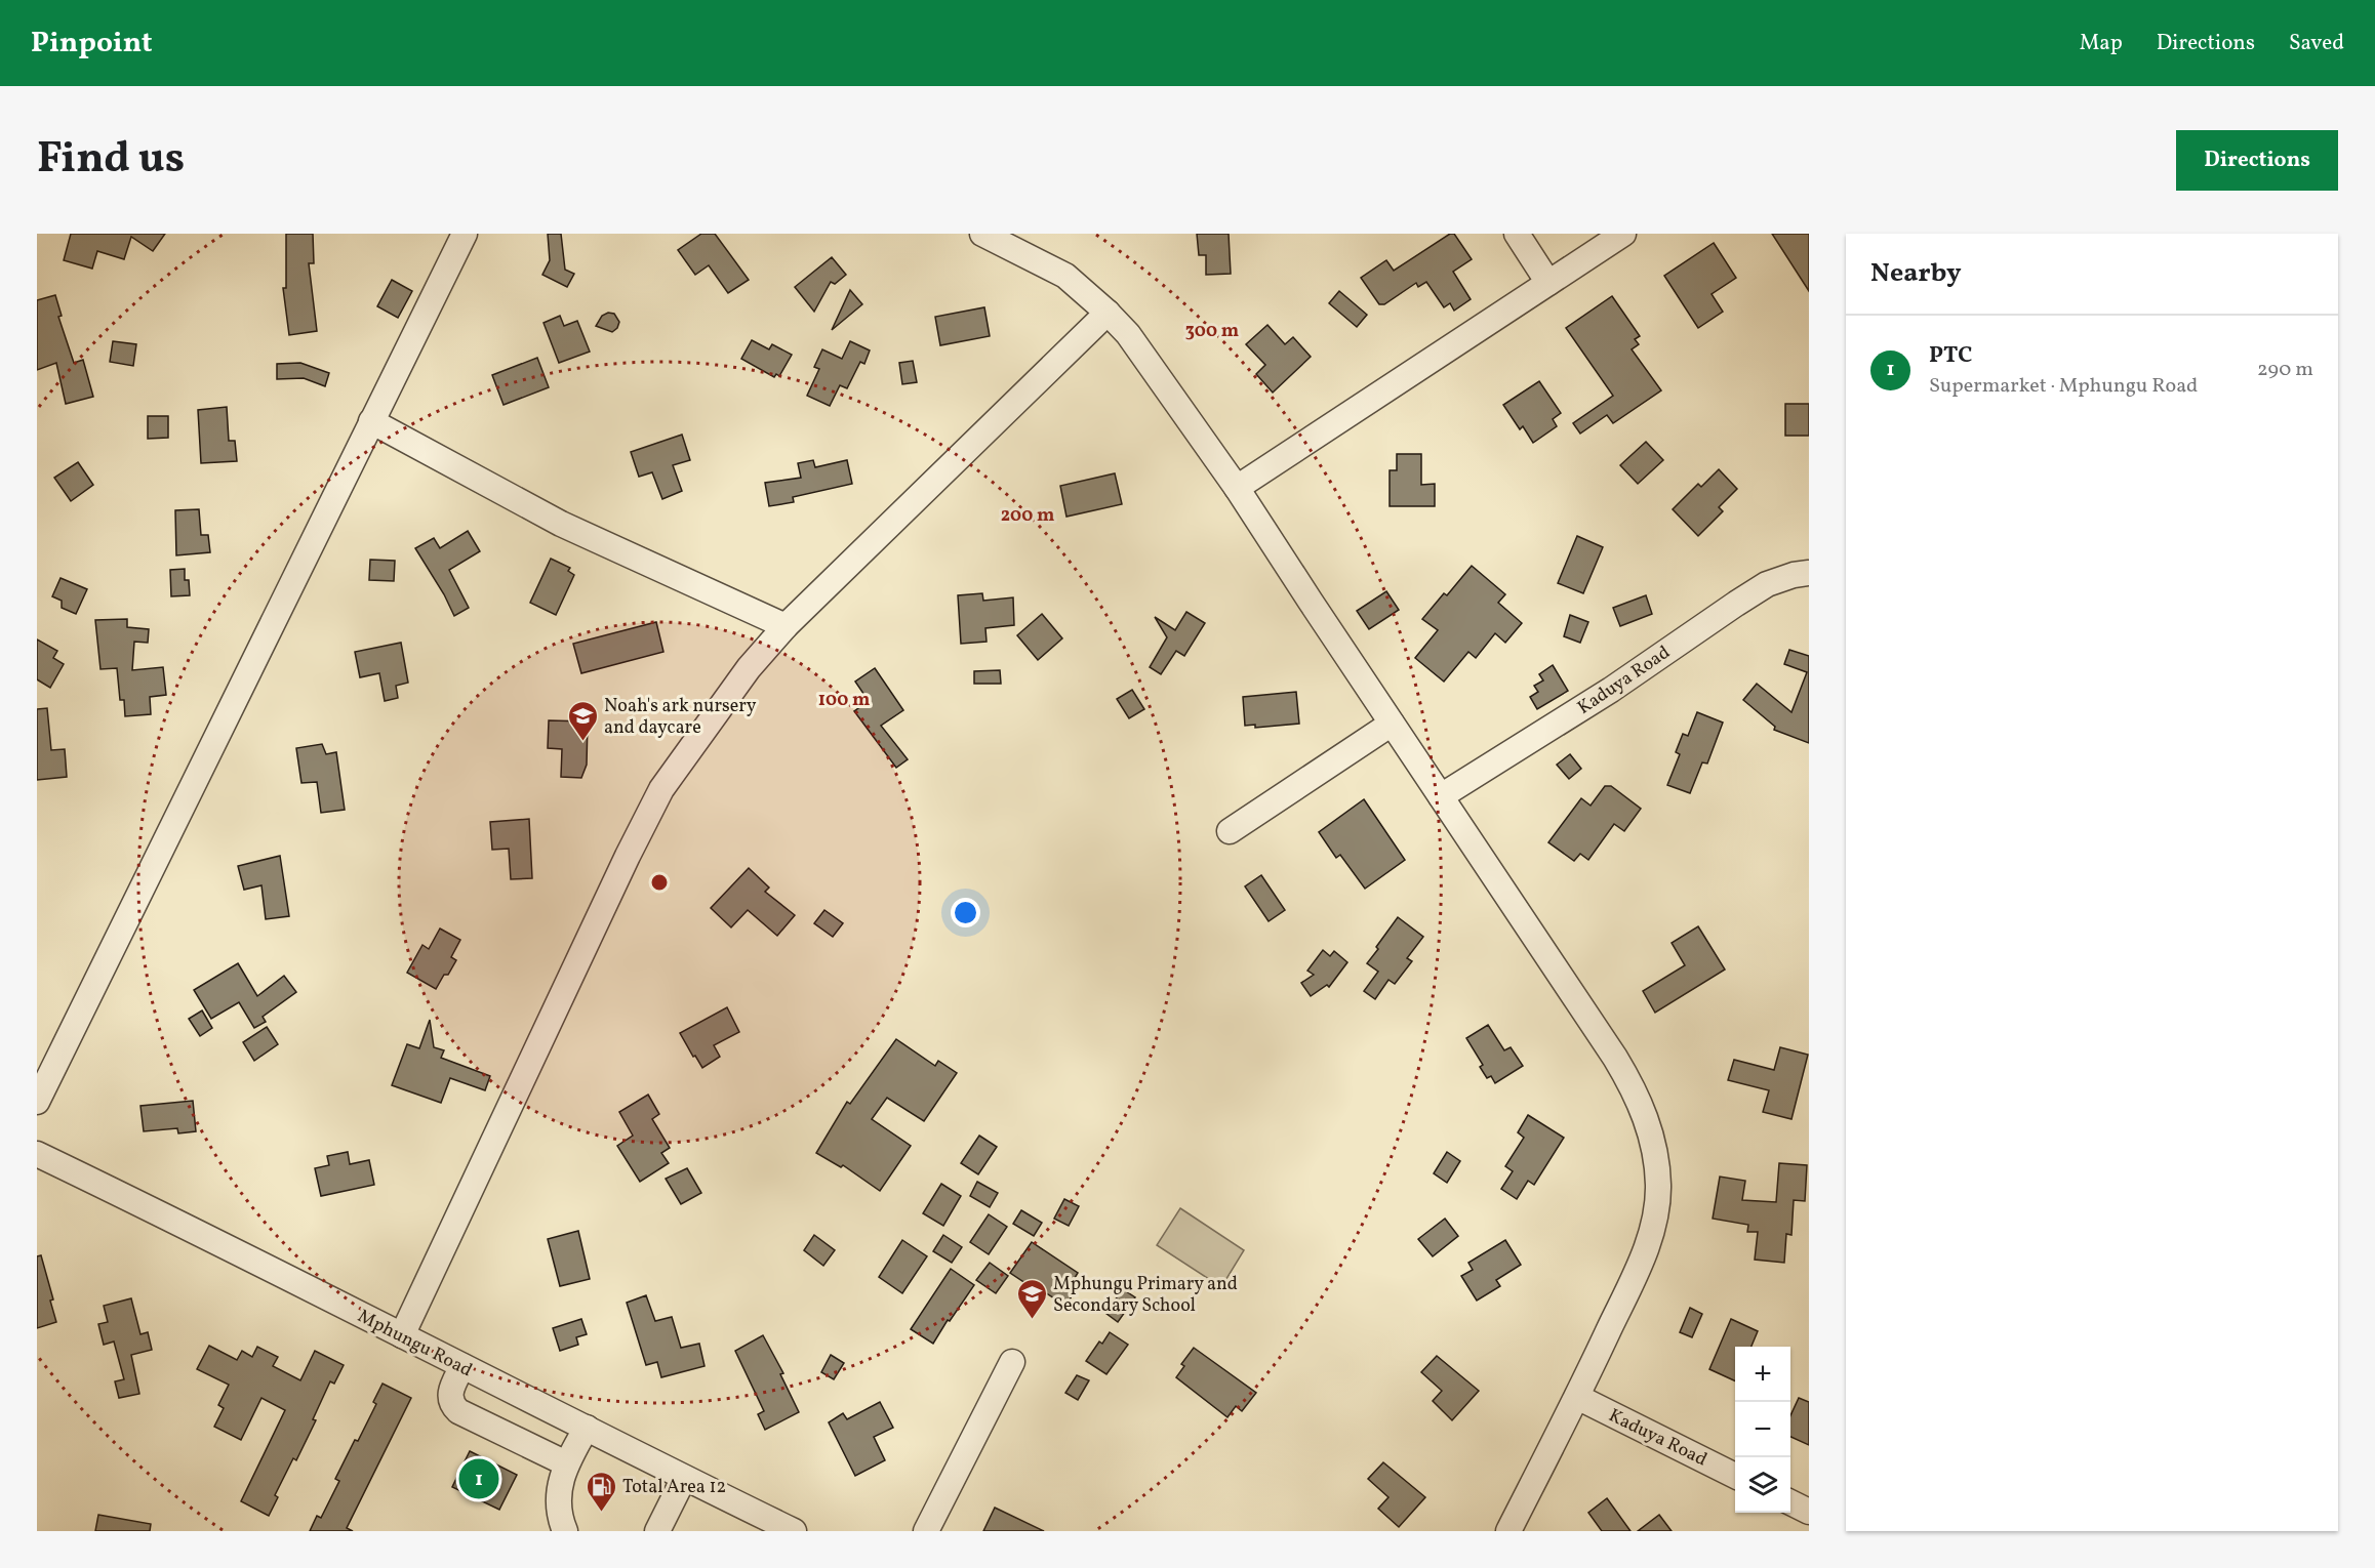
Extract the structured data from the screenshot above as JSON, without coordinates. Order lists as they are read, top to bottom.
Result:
{
  "streets": {
    "street": ["Kaduya Road", "Mphungu Road"]
  },
  "places": {
    "school or university": ["Noah's ark nursery and daycare", "Mphungu Primary and Secondary School"],
    "fuel station": ["Total Area 12"]
  },
  "page": {
    "header": "Pinpoint",
    "nav": ["Map", "Directions", "Saved"],
    "title": "Find us",
    "buttons": "Directions",
    "heading": "Nearby",
    "list": [
      {
        "mark": "1",
        "name": "PTC",
        "note": "Supermarket · Mphungu Road",
        "value": "290 m"
      }
    ],
    "map_buttons": ["+", "−"],
    "pins": "1"
  },
  "rings": ["300 m", "200 m", "100 m"]
}
